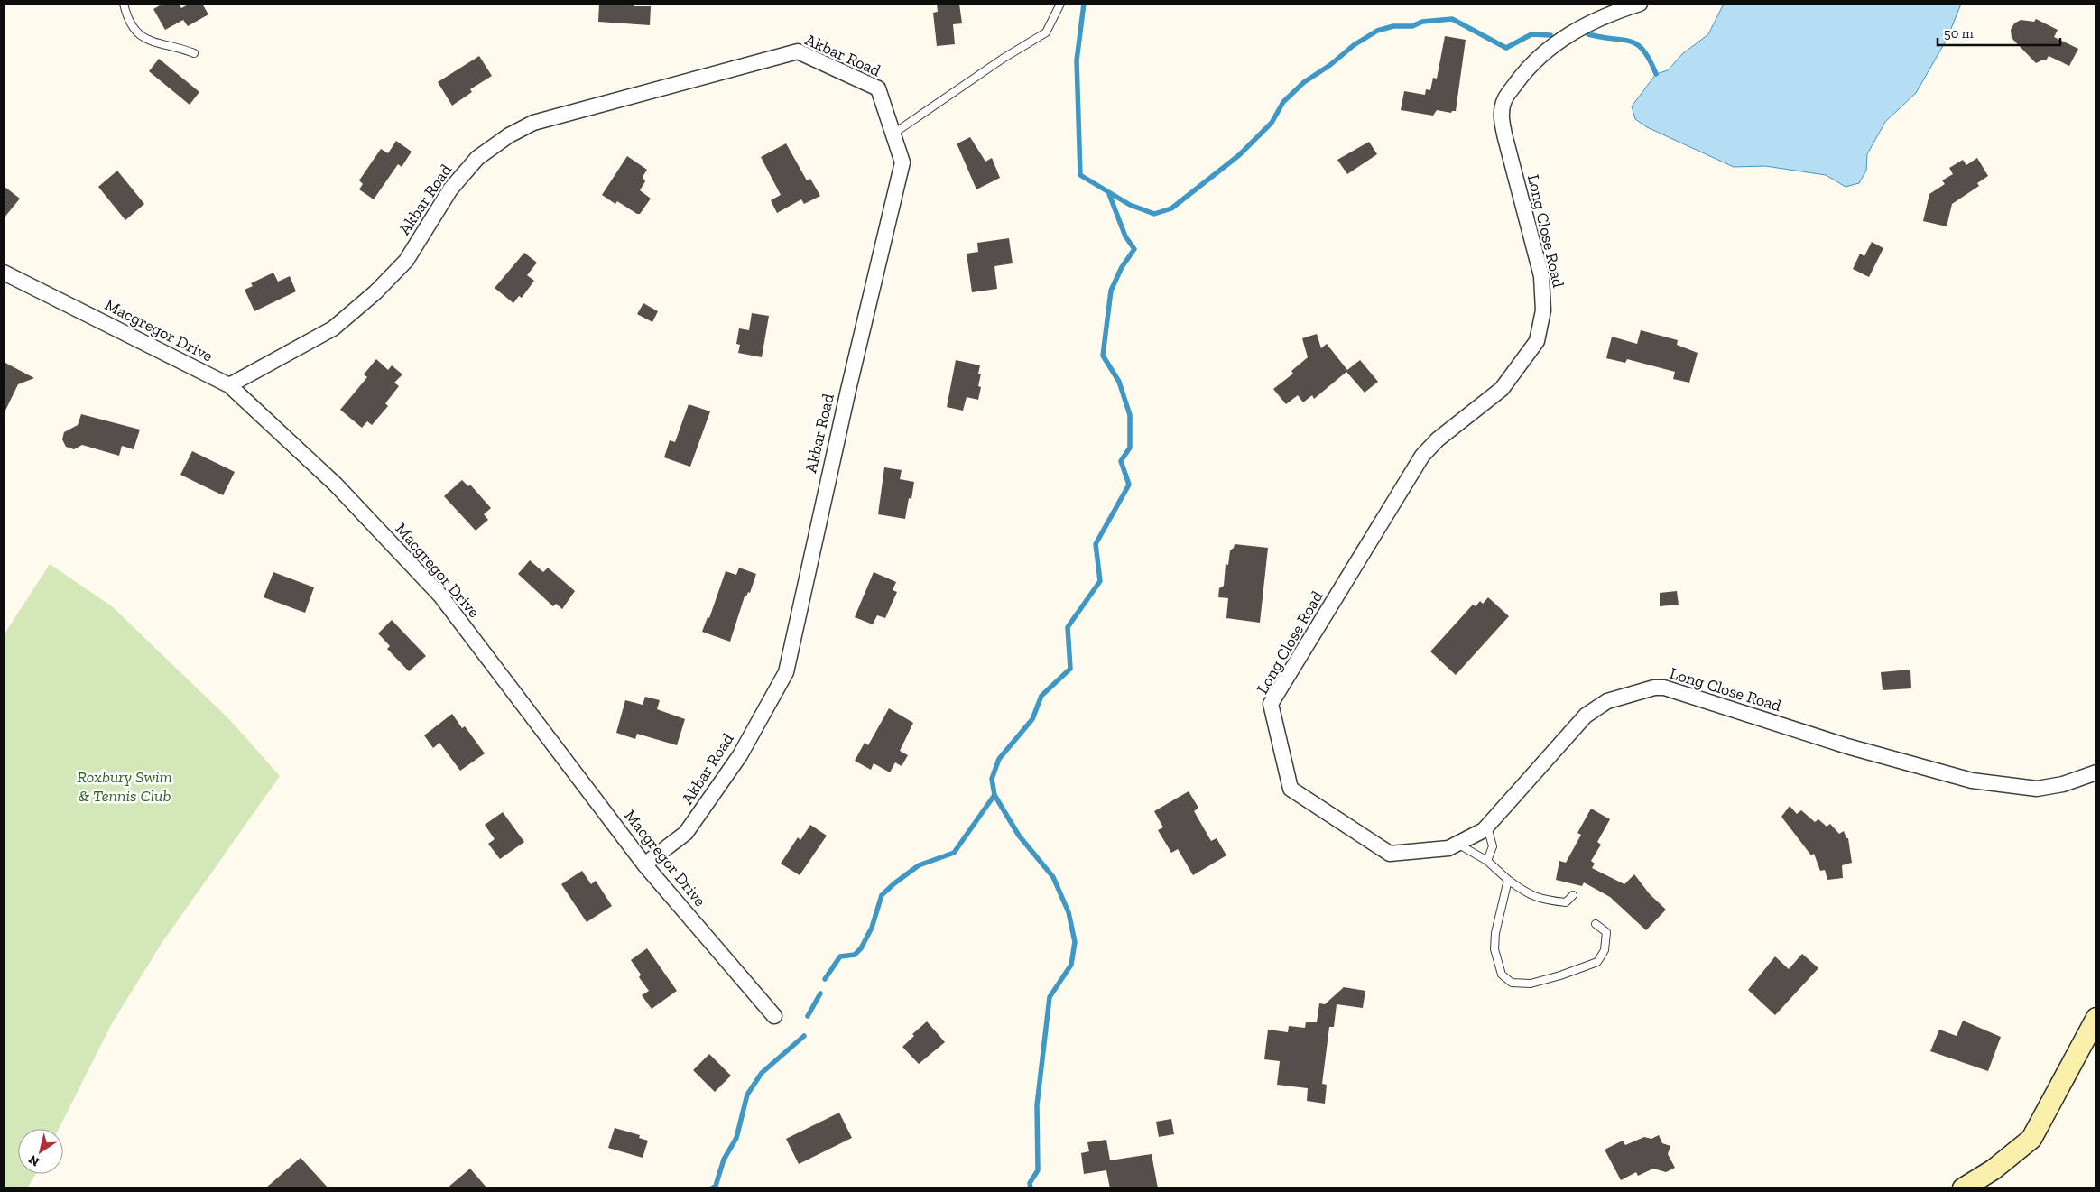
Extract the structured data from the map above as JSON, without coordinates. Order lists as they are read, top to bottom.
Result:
{
  "streets": {
    "street": ["Akbar Road", "Long Close Road", "Macgregor Drive"]
  },
  "crossings": [
    ["Akbar Road", "Macgregor Drive"]
  ],
  "parks": ["Roxbury Swim & Tennis Club"],
  "scale_bar": "50 m",
  "north": "bottom left"
}
